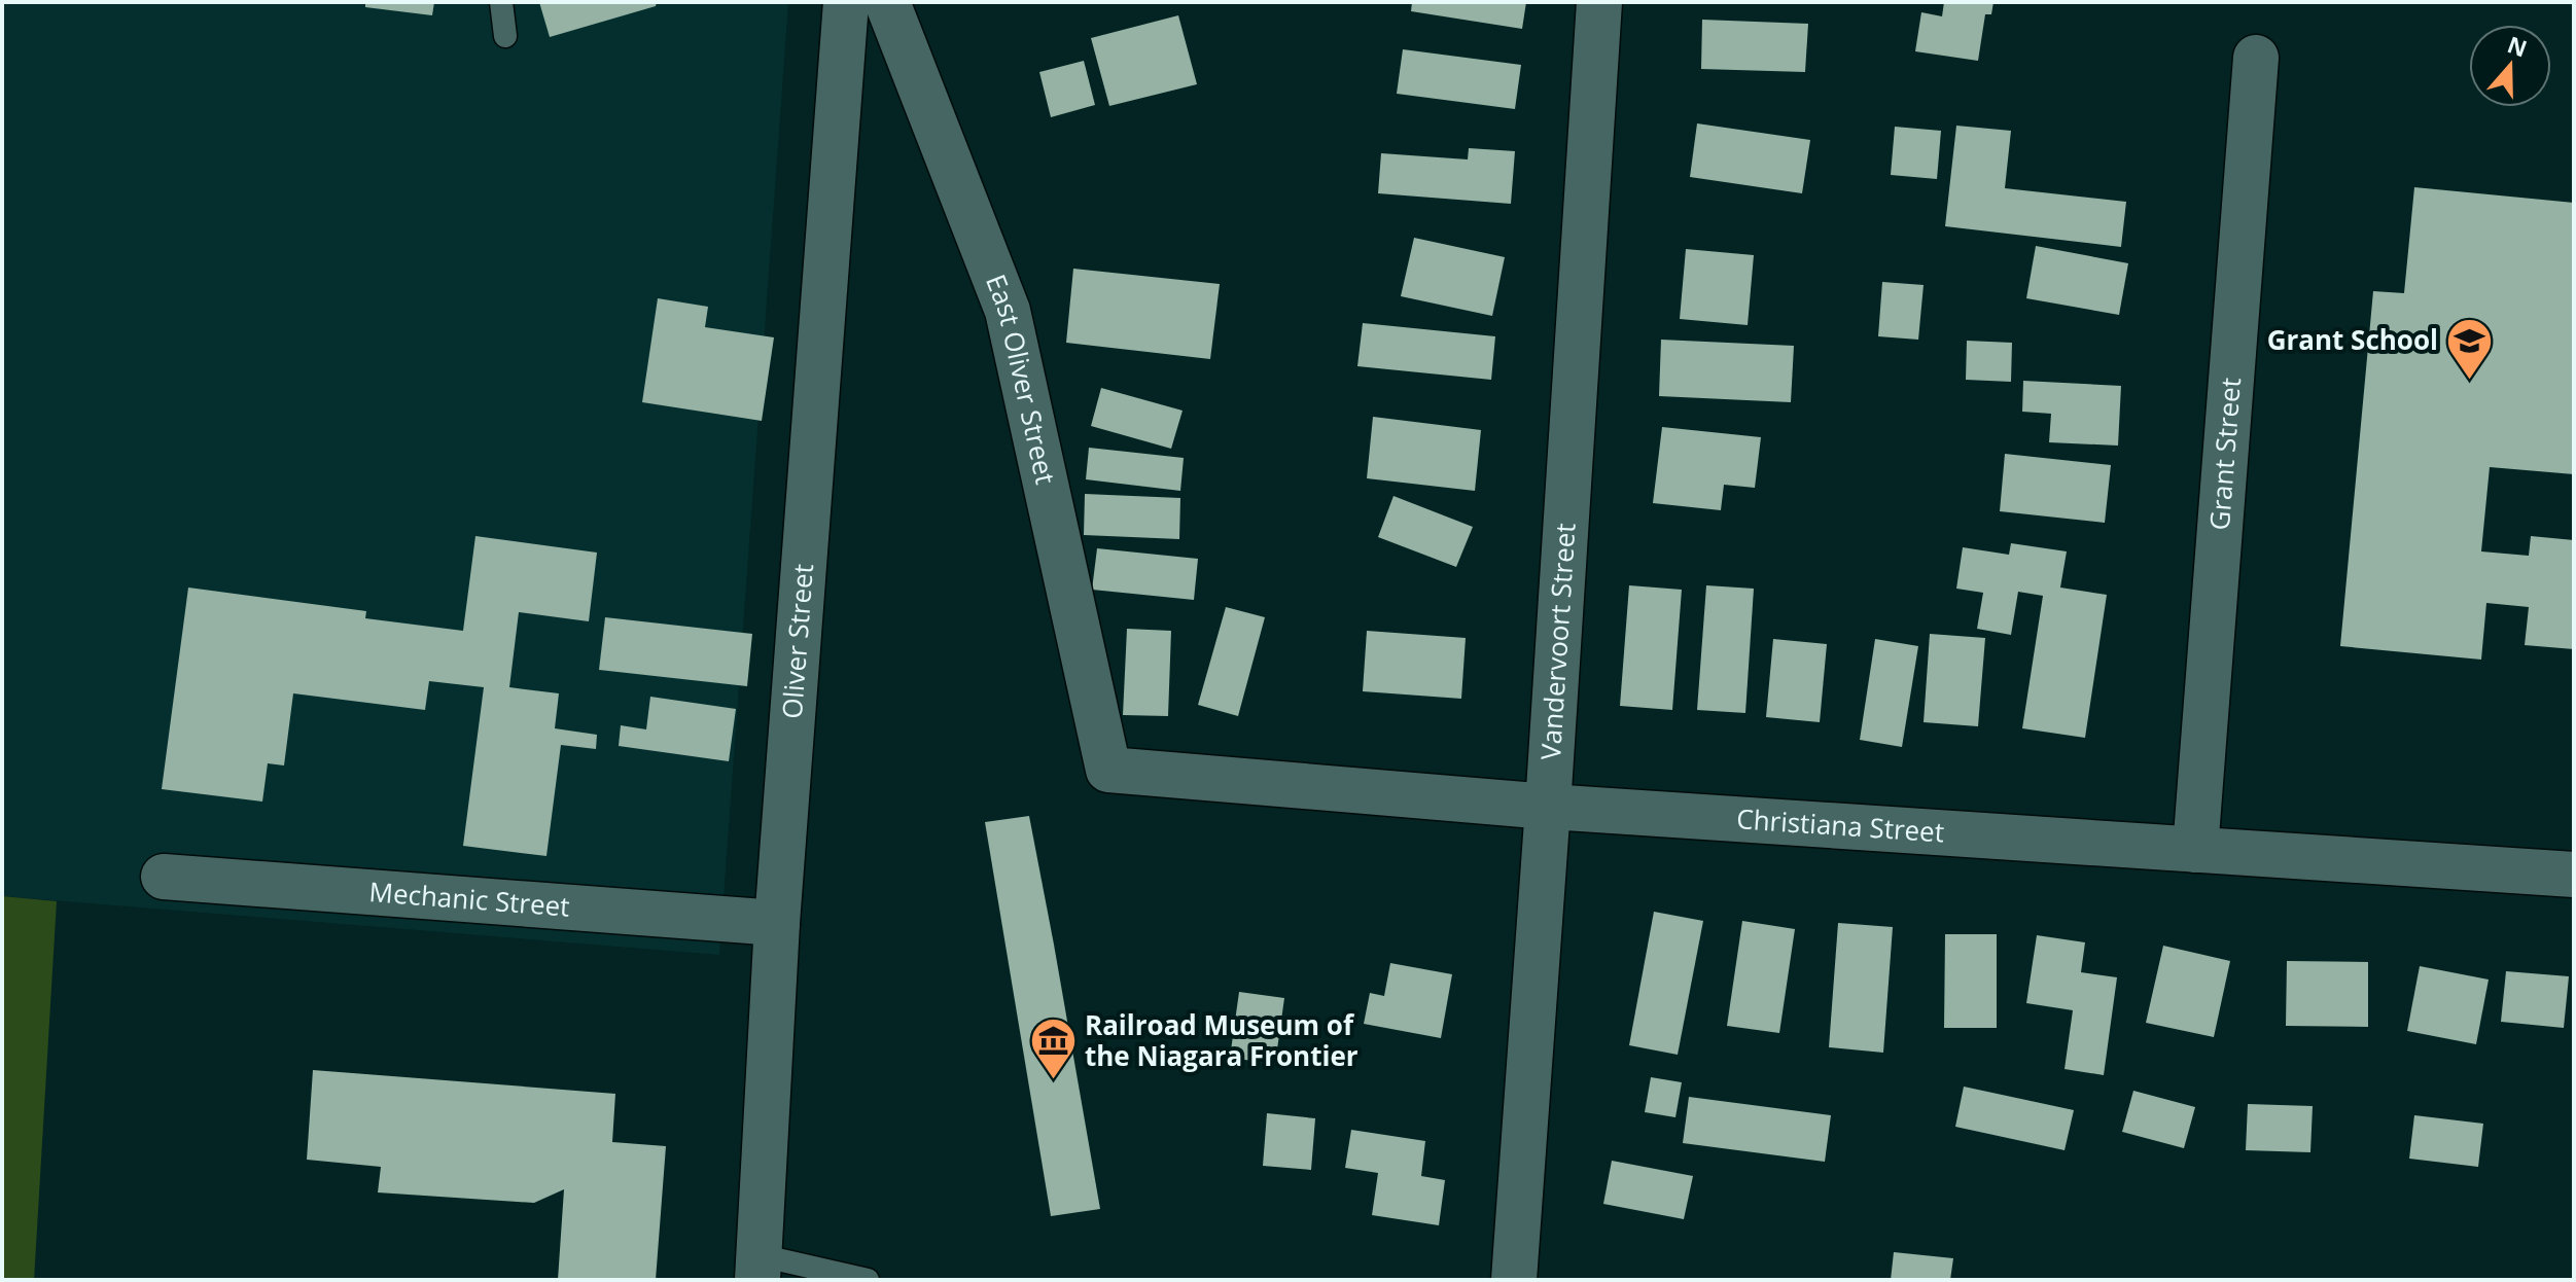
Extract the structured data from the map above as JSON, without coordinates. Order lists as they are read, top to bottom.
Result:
{
  "streets": {
    "street": [
      "East Oliver Street",
      "Grant Street",
      "Oliver Street",
      "Vandervoort Street",
      "Christiana Street",
      "Mechanic Street"
    ]
  },
  "crossings": [
    ["East Oliver Street", "Christiana Street"],
    ["Grant Street", "Christiana Street"],
    ["Oliver Street", "Mechanic Street"],
    ["Vandervoort Street", "Christiana Street"]
  ],
  "places": {
    "school or university": ["Grant School"],
    "museum": ["Railroad Museum of the Niagara Frontier"]
  },
  "north": "top"
}
